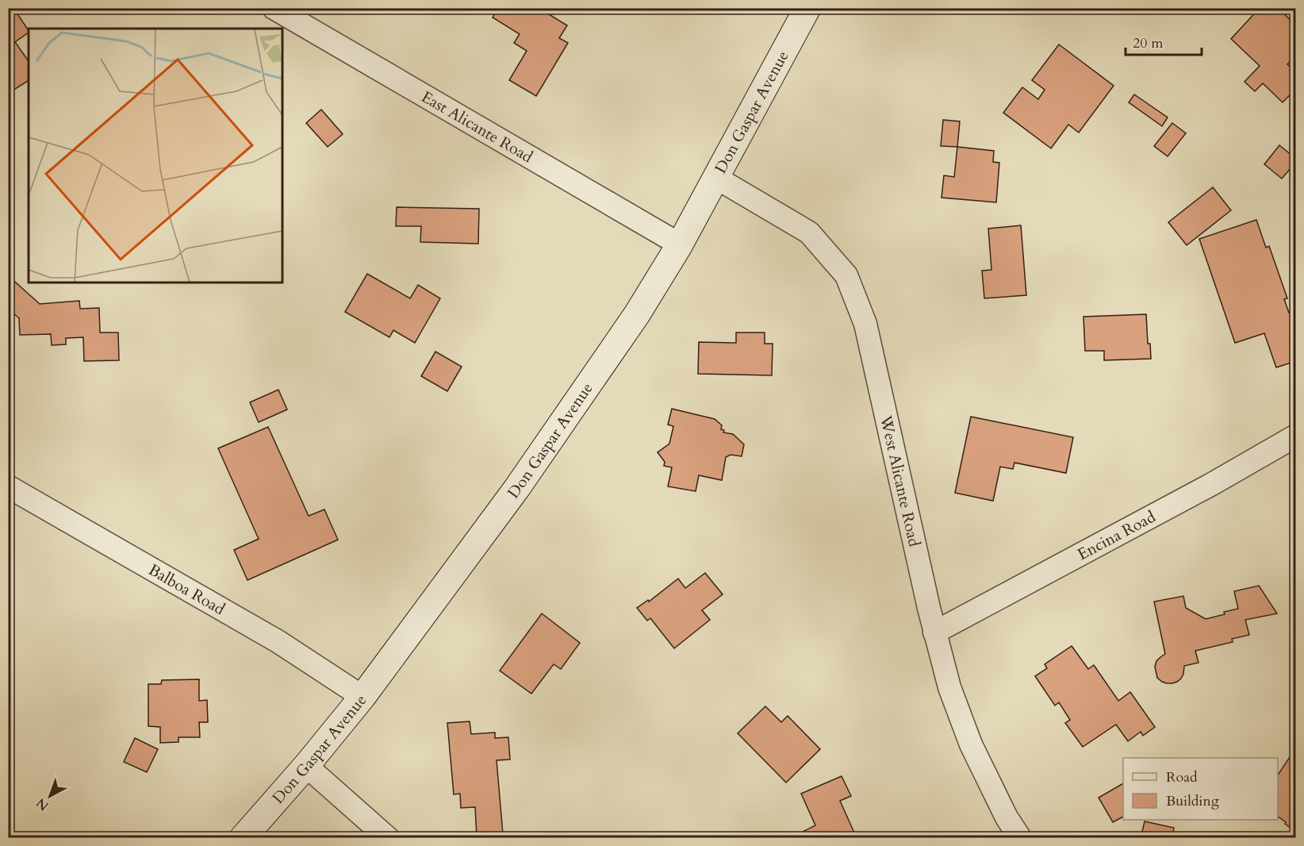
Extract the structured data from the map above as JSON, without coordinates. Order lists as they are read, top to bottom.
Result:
{
  "streets": {
    "street": [
      "Don Gaspar Avenue",
      "East Alicante Road",
      "West Alicante Road",
      "Encina Road",
      "Balboa Road"
    ]
  },
  "crossings": [
    ["Don Gaspar Avenue", "East Alicante Road"],
    ["Don Gaspar Avenue", "West Alicante Road"],
    ["Don Gaspar Avenue", "Balboa Road"],
    ["West Alicante Road", "Encina Road"]
  ],
  "legend": ["Road", "Building"],
  "scale_bar": "20 m",
  "north": "bottom left"
}
